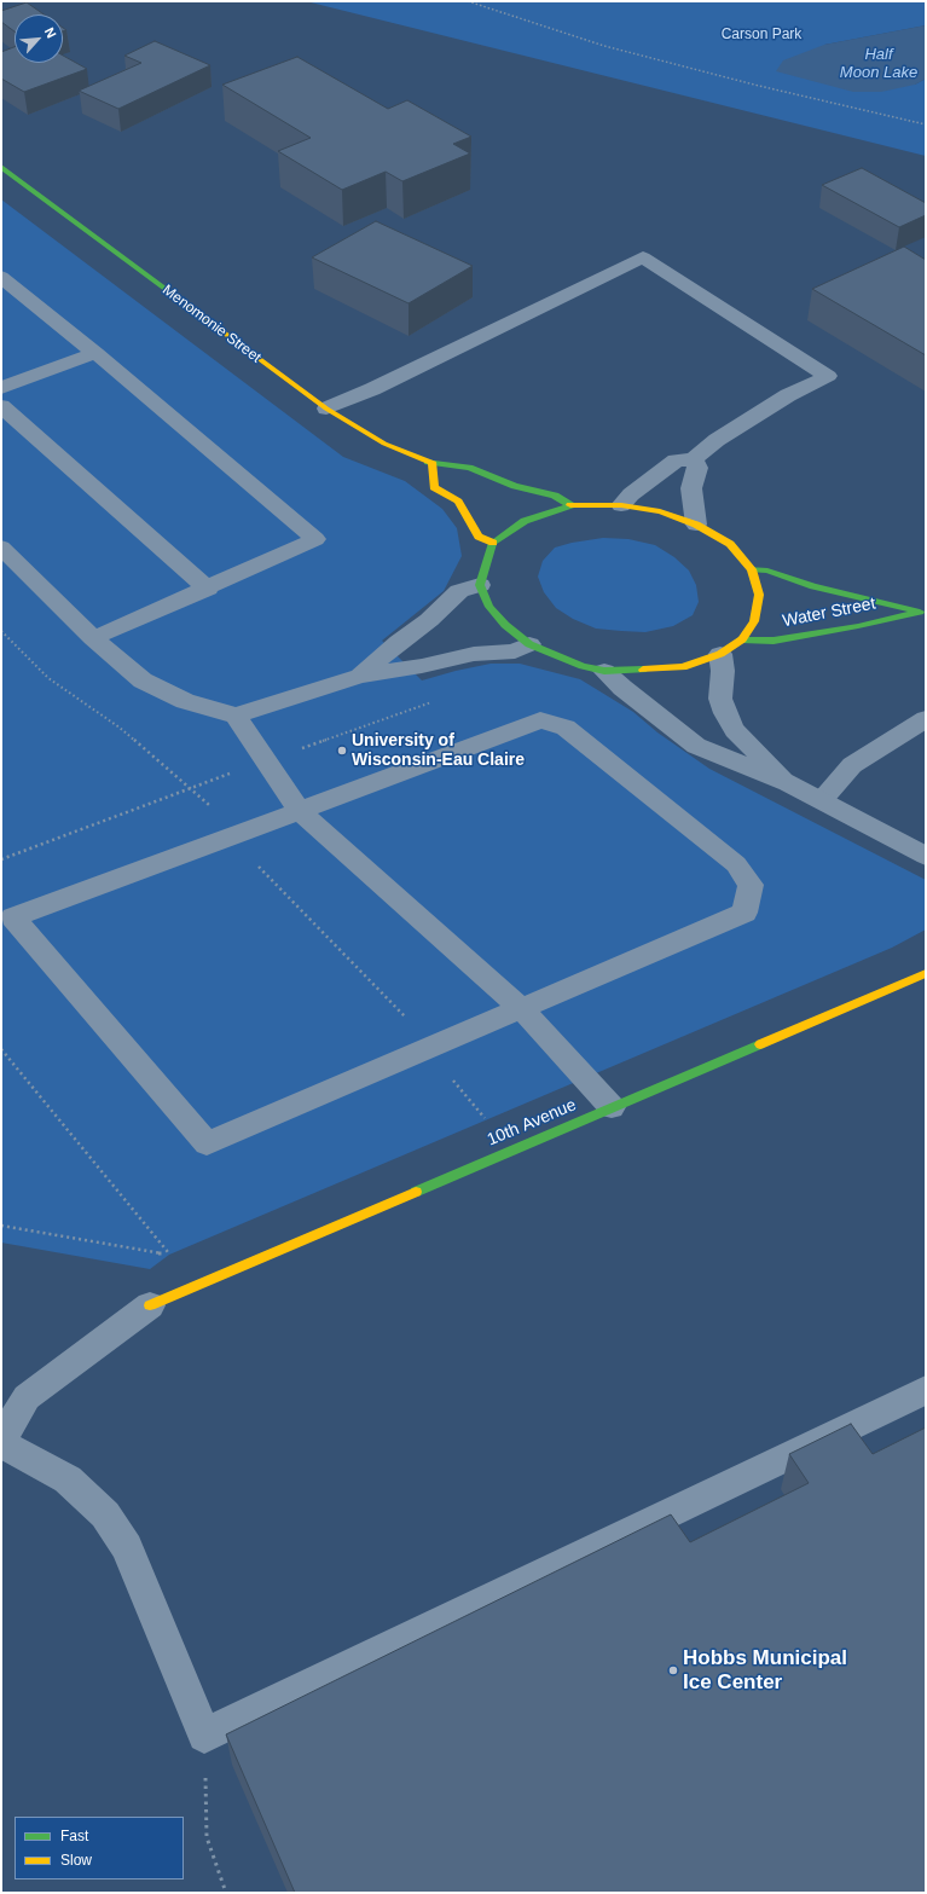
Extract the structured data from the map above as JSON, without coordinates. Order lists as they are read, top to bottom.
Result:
{
  "streets": {
    "main road": ["Menomonie Street", "Water Street", "10th Avenue"]
  },
  "water": ["Half Moon Lake"],
  "parks": ["Carson Park"],
  "places": ["University of Wisconsin-Eau Claire", "Hobbs Municipal Ice Center"],
  "legend": ["Fast", "Slow"],
  "north": "top right"
}
